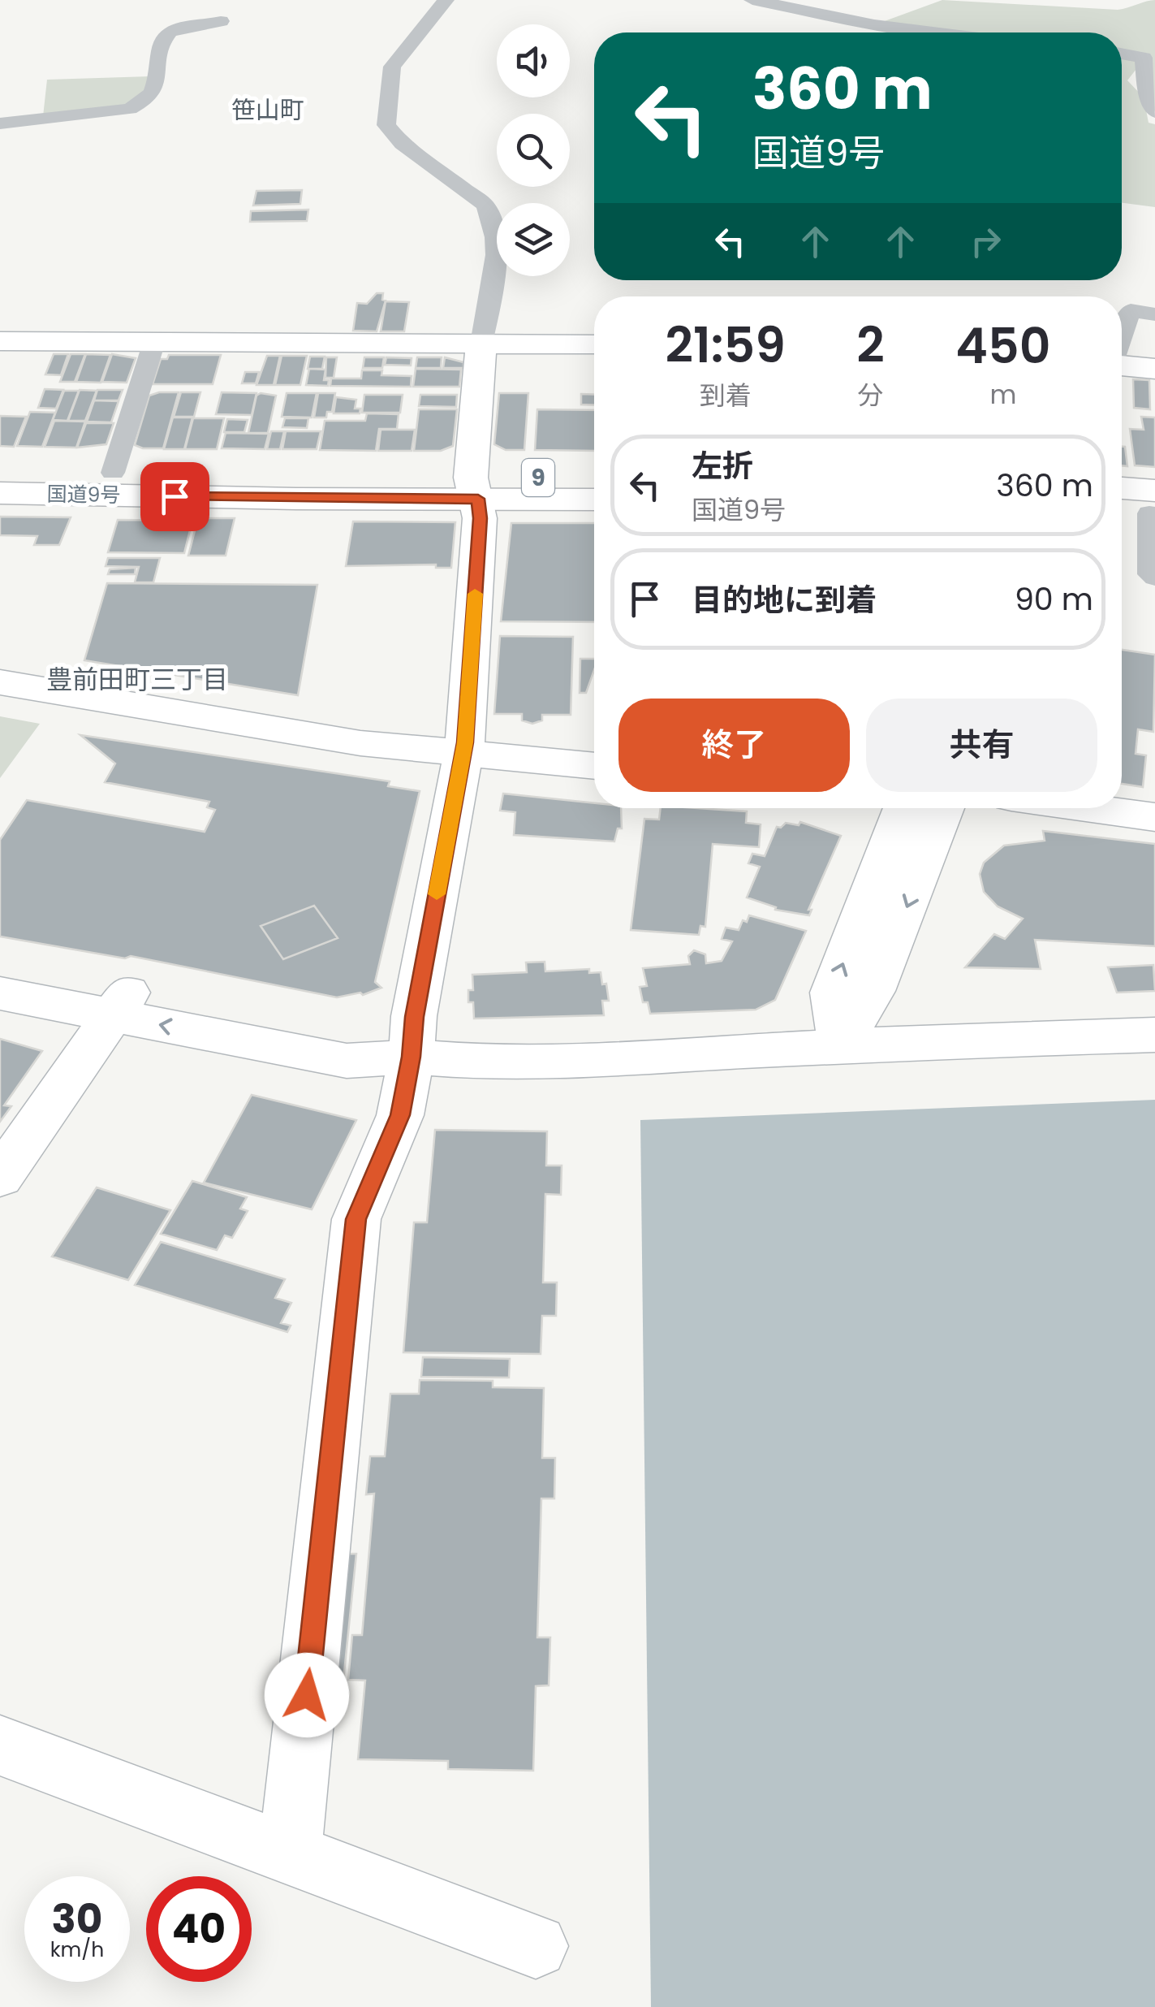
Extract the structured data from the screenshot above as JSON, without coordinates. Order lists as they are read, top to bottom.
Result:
{
  "streets": {
    "main road": ["9", "国道9号"]
  },
  "districts": ["笹山町", "豊前田町三丁目"],
  "page": {
    "turn": ["360 m", "国道9号"],
    "eta": [
      "21:59",
      "到着",
      "2",
      "分",
      "450",
      "m"
    ],
    "list": [
      {
        "name": "左折",
        "note": "国道9号",
        "value": "360 m"
      },
      {
        "name": "目的地に到着",
        "value": "90 m"
      }
    ],
    "buttons": ["終了", "共有"],
    "speed": "30 km/h",
    "limit": "40"
  }
}
